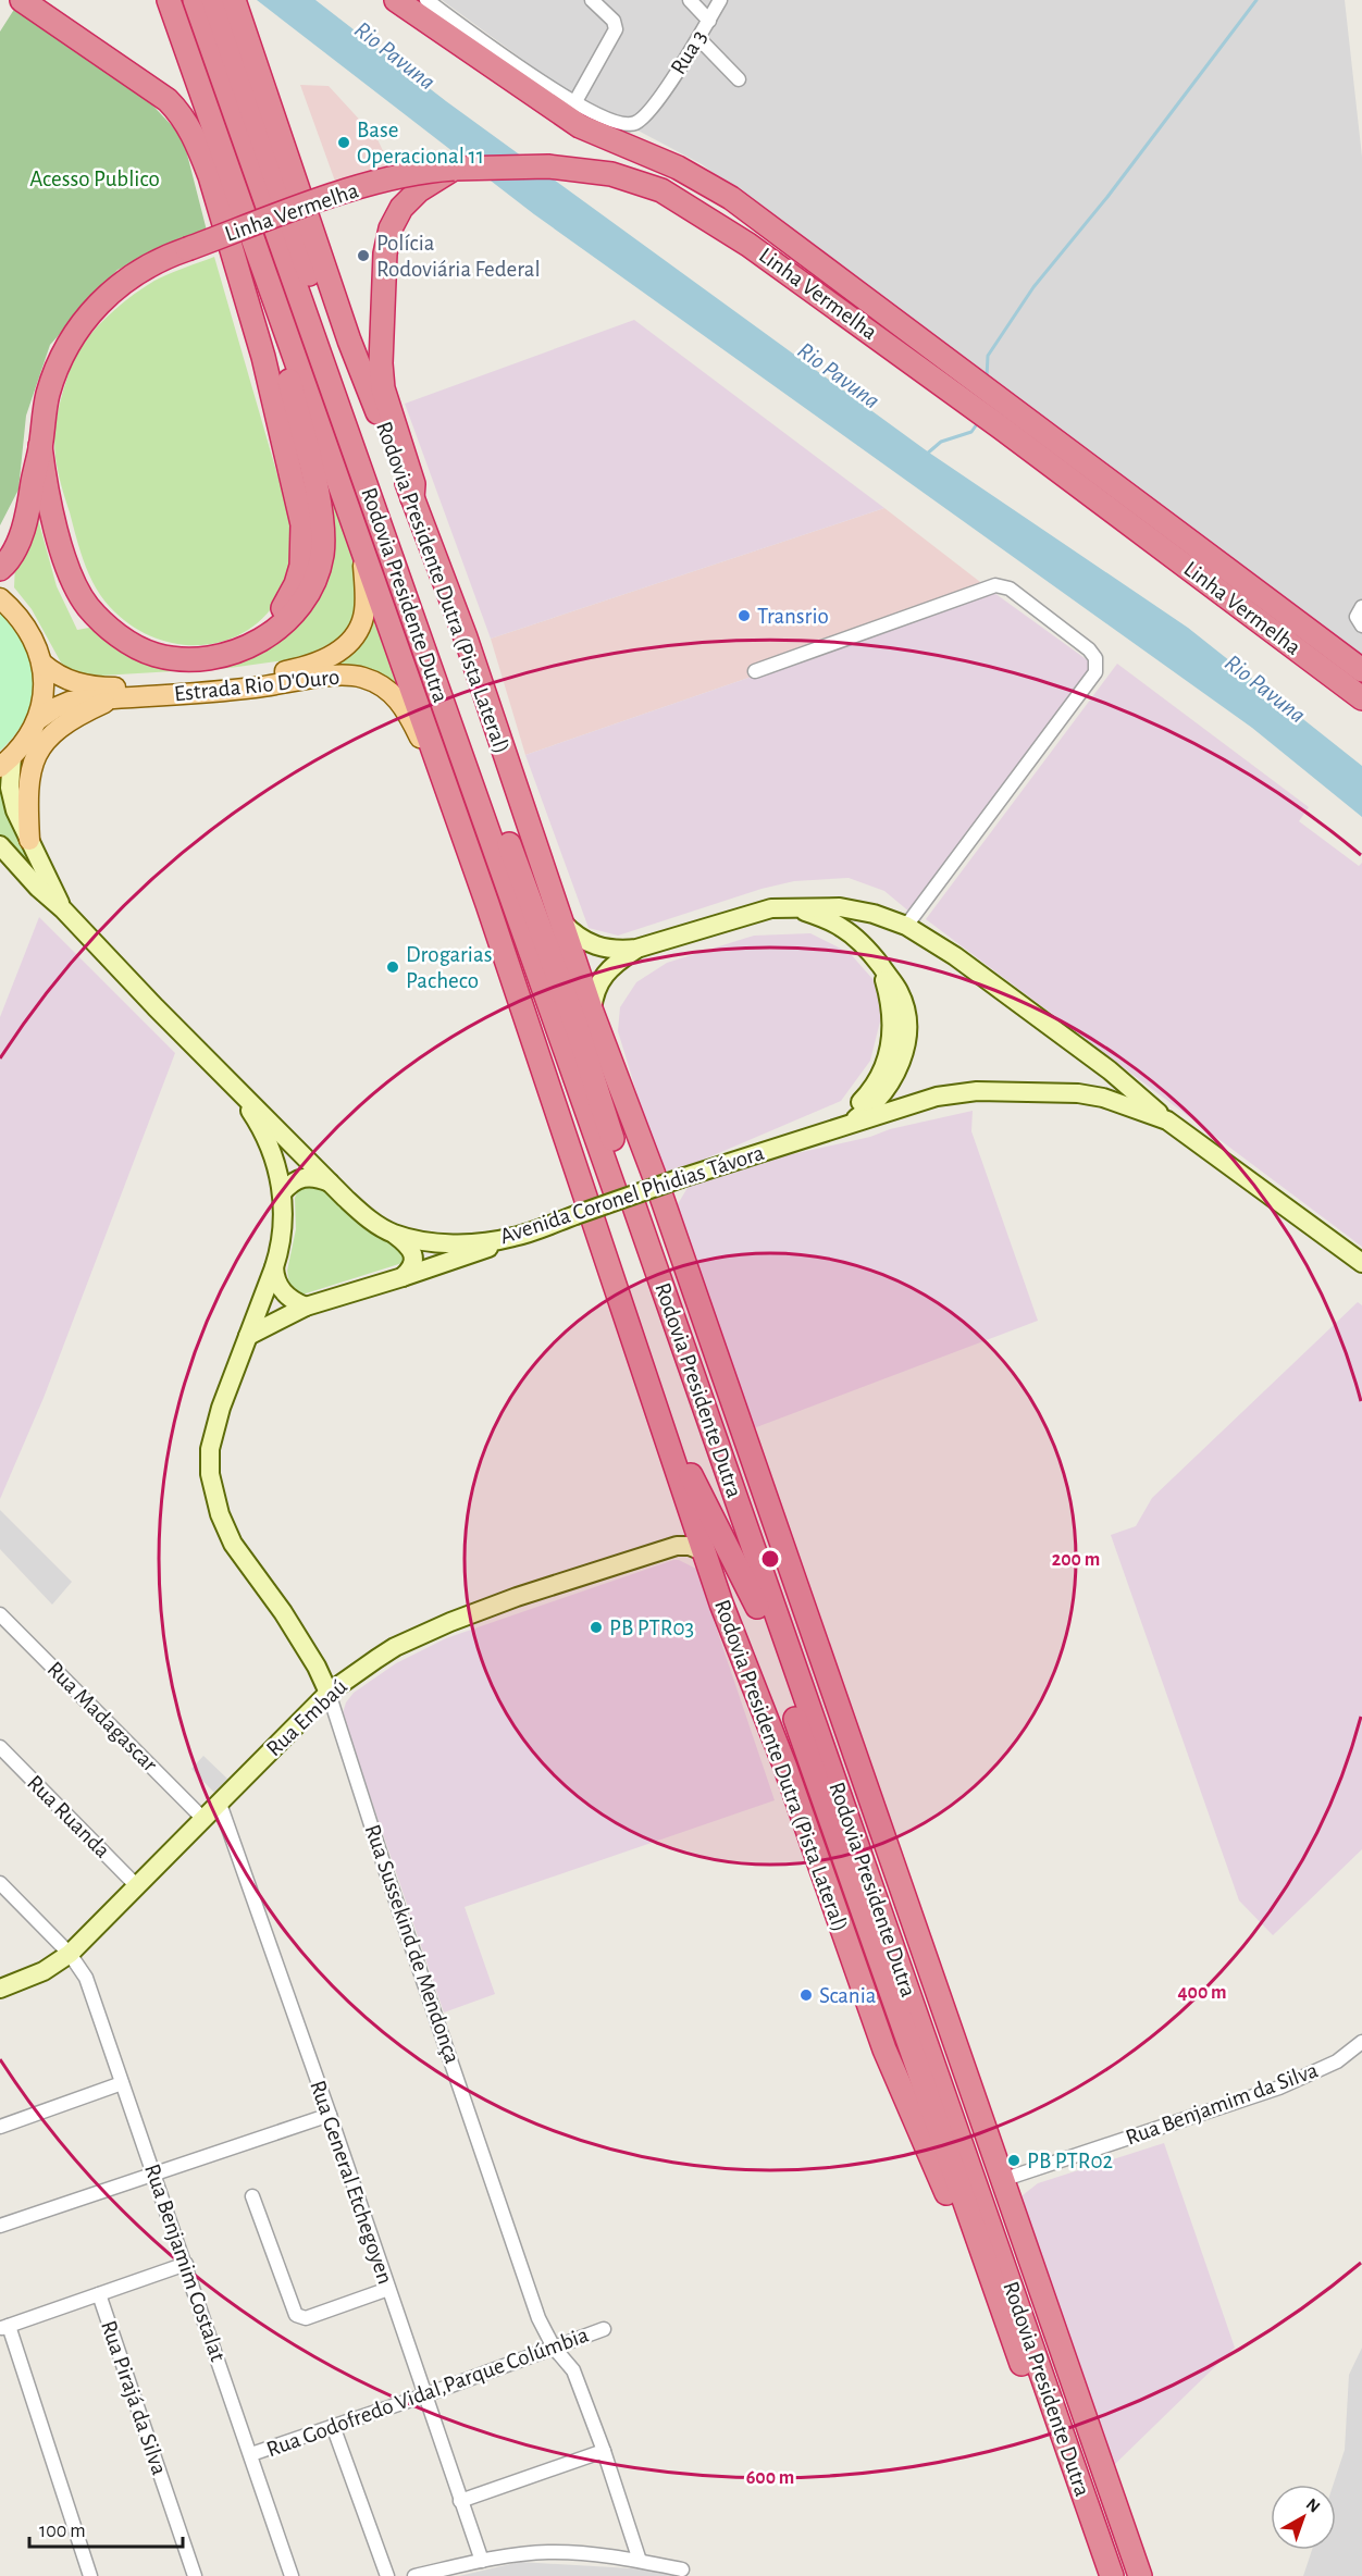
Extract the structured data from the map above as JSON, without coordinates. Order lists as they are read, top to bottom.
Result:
{
  "streets": {
    "highway": ["Linha Vermelha", "Rodovia Presidente Dutra (Pista Lateral)", "Rodovia Presidente Dutra"],
    "main road": ["Estrada Rio D'Ouro"],
    "street": [
      "Rua 3",
      "Avenida Coronel Phidias Távora",
      "Rua Madagascar",
      "Rua Embaú",
      "Rua Ruanda",
      "Rua Sussekind de Mendonça",
      "Rua Benjamim da Silva",
      "Rua General Etchegoyen",
      "Rua Benjamim Costalat",
      "Rua Godofredo Vidal,Parque Colúmbia",
      "Rua Pirajá da Silva"
    ]
  },
  "crossings": [
    ["Rodovia Presidente Dutra (Pista Lateral)", "Rodovia Presidente Dutra"],
    ["Rodovia Presidente Dutra (Pista Lateral)", "Estrada Rio D'Ouro"],
    ["Rodovia Presidente Dutra (Pista Lateral)", "Avenida Coronel Phidias Távora"],
    ["Rodovia Presidente Dutra (Pista Lateral)", "Rua Embaú"],
    ["Rodovia Presidente Dutra (Pista Lateral)", "Rua Benjamim da Silva"],
    ["Avenida Coronel Phidias Távora", "Rua Sussekind de Mendonça"],
    ["Rua Madagascar", "Rua Embaú"],
    ["Rua Embaú", "Rua Ruanda"],
    ["Rua Embaú", "Rua Sussekind de Mendonça"],
    ["Rua Embaú", "Rua General Etchegoyen"],
    ["Rua Embaú", "Rua Benjamim Costalat"],
    ["Rua Sussekind de Mendonça", "Rua Godofredo Vidal,Parque Colúmbia"],
    ["Rua General Etchegoyen", "Rua Godofredo Vidal,Parque Colúmbia"],
    ["Rua Benjamim Costalat", "Rua Godofredo Vidal,Parque Colúmbia"]
  ],
  "water": ["Rio Pavuna"],
  "parks": ["Acesso Publico"],
  "places": [
    "Base Operacional 11",
    "Polícia Rodoviária Federal",
    "Transrio",
    "Drogarias Pacheco",
    "PB PTR03",
    "Scania",
    "PB PTR02"
  ],
  "scale_bar": "100 m",
  "north": "top right",
  "rings": ["200 m", "400 m", "600 m"]
}
